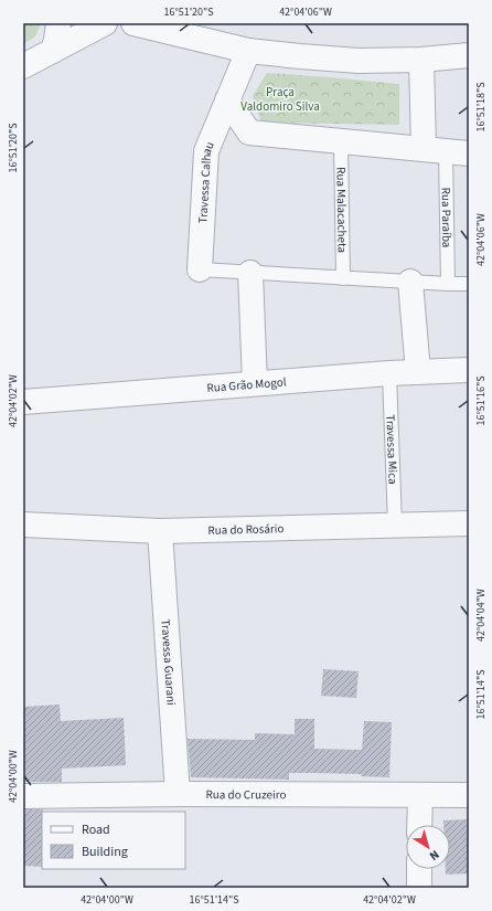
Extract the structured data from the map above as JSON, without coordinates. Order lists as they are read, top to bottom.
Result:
{
  "streets": {
    "street": [
      "Travessa Calhau",
      "Rua Grão Mogol",
      "Rua do Rosário",
      "Travessa Guarani",
      "Rua do Cruzeiro"
    ],
    "lane": ["Rua Malacacheta", "Rua Paraíba", "Travessa Mica"]
  },
  "crossings": [
    ["Rua Grão Mogol", "Travessa Mica"],
    ["Travessa Mica", "Rua do Rosário"],
    ["Rua do Rosário", "Travessa Guarani"],
    ["Travessa Guarani", "Rua do Cruzeiro"]
  ],
  "parks": ["Praça Valdomiro Silva"],
  "legend": ["Road", "Building"],
  "north": "bottom right",
  "coordinates": [
    "16°51'20\"S",
    "42°04'06\"W",
    "16°51'18\"S",
    "16°51'16\"S",
    "42°04'02\"W",
    "42°04'04\"W",
    "16°51'14\"S",
    "42°04'00\"W"
  ]
}
